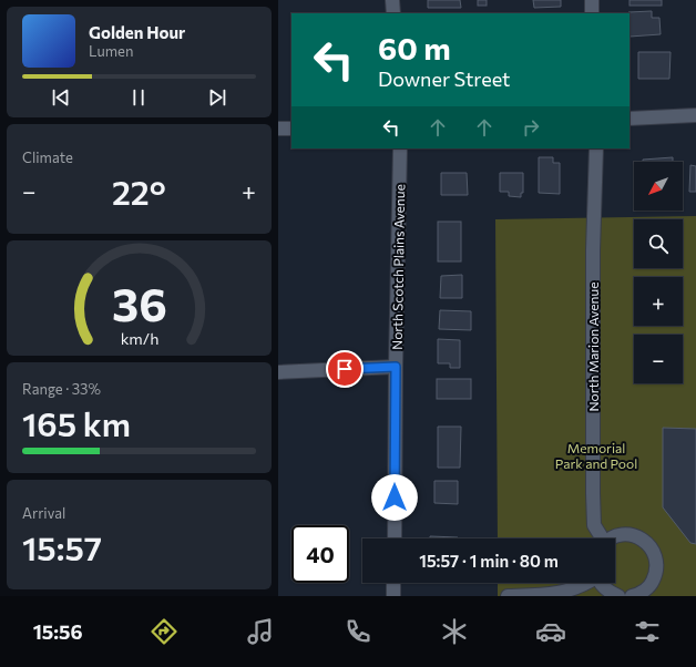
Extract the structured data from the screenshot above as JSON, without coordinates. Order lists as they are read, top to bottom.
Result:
{
  "streets": {
    "street": ["North Scotch Plains Avenue", "North Marion Avenue"]
  },
  "parks": ["Memorial Park and Pool"],
  "north": "bottom left",
  "page": {
    "turn": ["60 m", "Downer Street"],
    "song": ["Golden Hour", "Lumen"],
    "tile": [
      "Climate",
      ["Range · 33%", "165 km"],
      ["Arrival", "15:57"]
    ],
    "map_buttons": ["+", "−"],
    "heat": ["−", "22°", "+"],
    "limit": "40",
    "trip": "15:57 · 1 min · 80 m",
    "tabs": "15:56",
    "gauge": ["36", "km/h"]
  }
}
